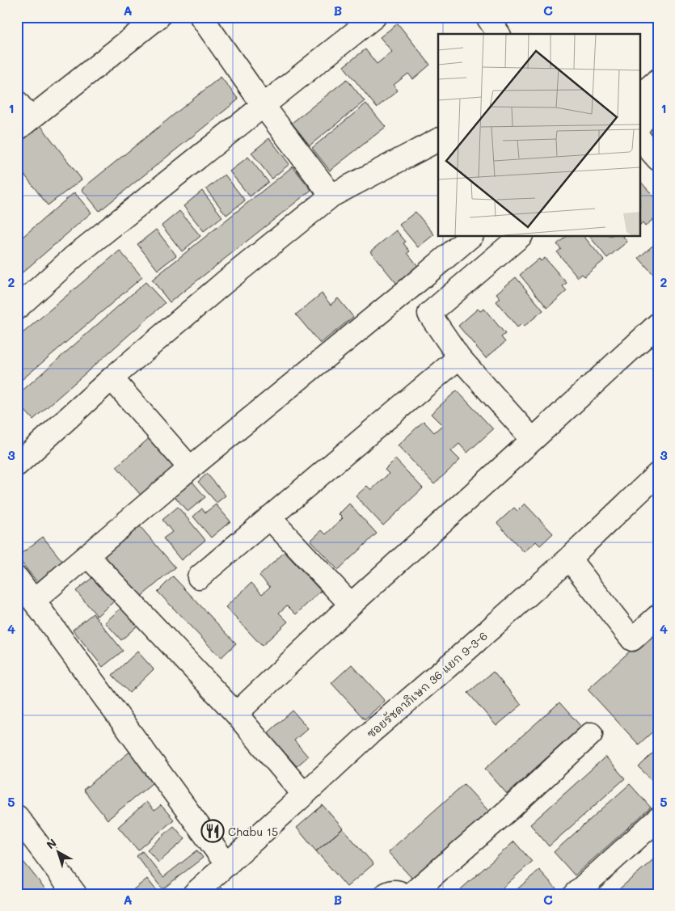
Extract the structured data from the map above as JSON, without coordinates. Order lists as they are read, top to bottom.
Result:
{
  "streets": {
    "street": ["ซอยรัชดาภิเษก 36 แยก 9-3-6"]
  },
  "places": {
    "restaurant": ["Chabu 15"]
  },
  "north": "top left",
  "grid": {
    "columns": ["A", "B", "C"],
    "rows": [
      "1",
      "2",
      "3",
      "4",
      "5"
    ]
  }
}
